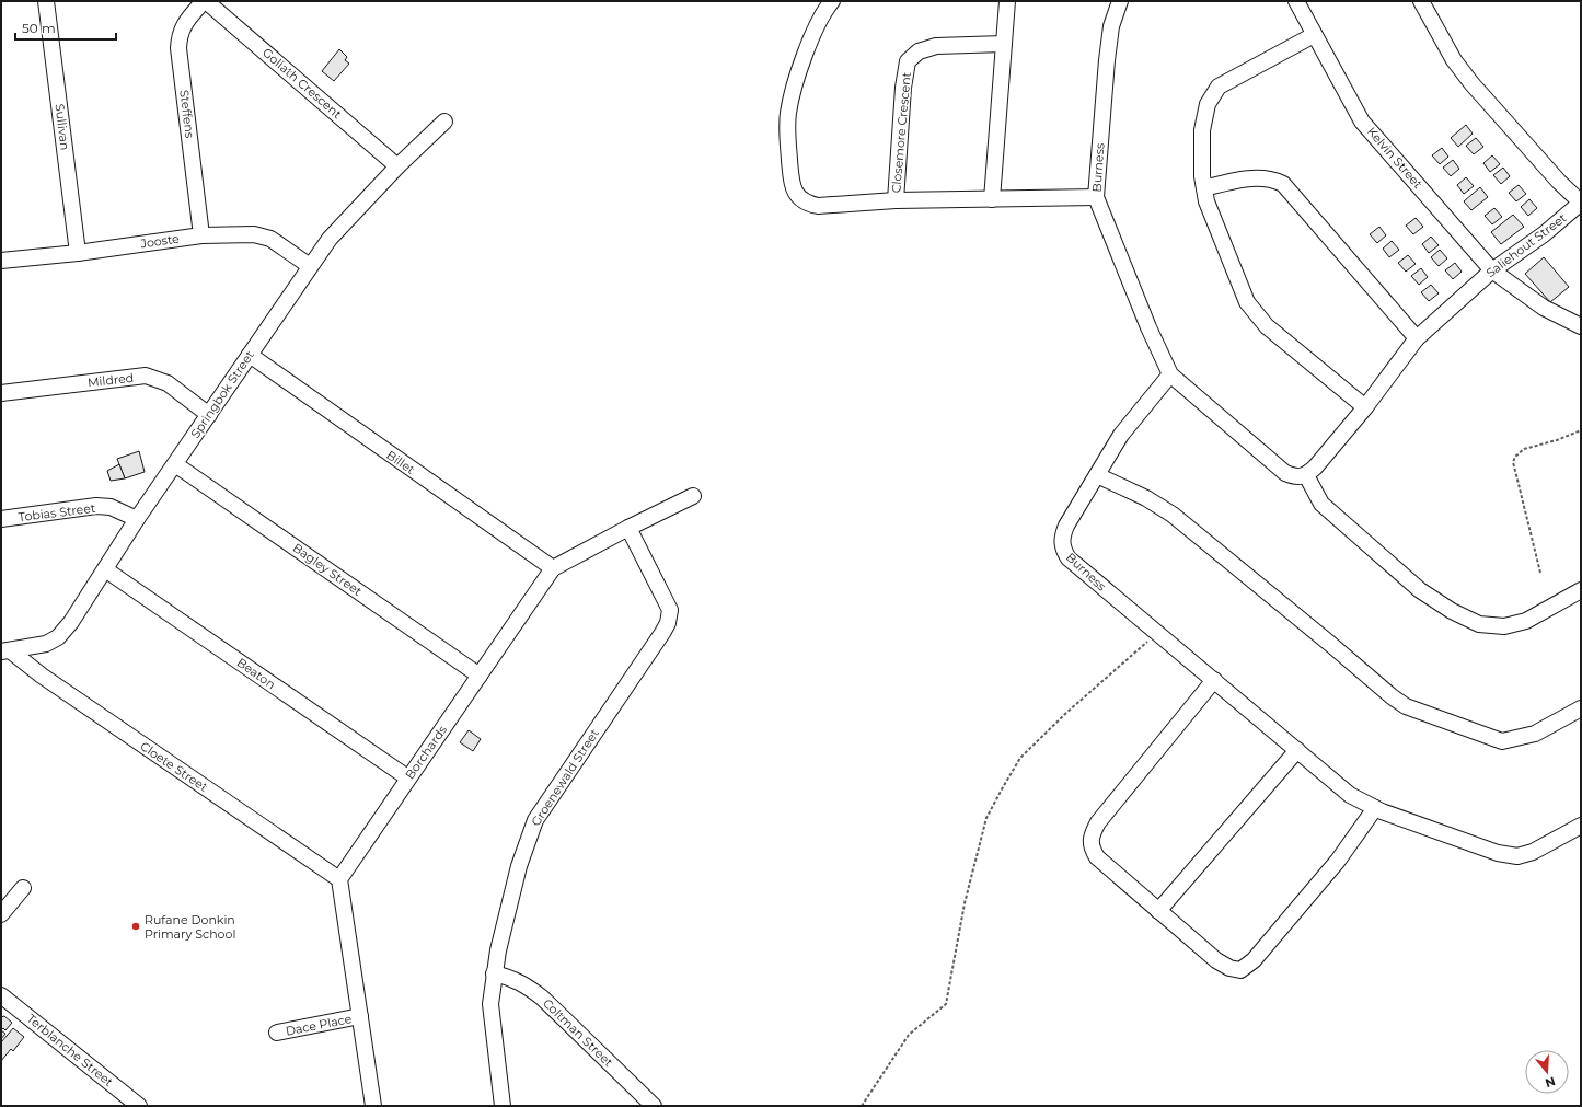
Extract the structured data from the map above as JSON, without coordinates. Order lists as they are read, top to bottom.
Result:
{
  "streets": {
    "street": [
      "Goliath Crescent",
      "Steffens",
      "Sullivan",
      "Closemore Crescent",
      "Kelvin Street",
      "Burness",
      "Jooste",
      "Saliehout Street",
      "Mildred",
      "Springbok Street",
      "Billet",
      "Tobias Street",
      "Bagley Street",
      "Beaton",
      "Borchards",
      "Cloete Street",
      "Groenewald Street",
      "Dace Place",
      "Coltman Street",
      "Terblanche Street"
    ]
  },
  "crossings": [
    ["Goliath Crescent", "Steffens"],
    ["Goliath Crescent", "Springbok Street"],
    ["Steffens", "Jooste"],
    ["Sullivan", "Jooste"],
    ["Closemore Crescent", "Burness"],
    ["Kelvin Street", "Saliehout Street"],
    ["Burness", "Saliehout Street"],
    ["Jooste", "Springbok Street"],
    ["Mildred", "Springbok Street"],
    ["Springbok Street", "Billet"],
    ["Springbok Street", "Tobias Street"],
    ["Springbok Street", "Bagley Street"],
    ["Springbok Street", "Beaton"],
    ["Springbok Street", "Cloete Street"],
    ["Billet", "Borchards"],
    ["Bagley Street", "Borchards"],
    ["Beaton", "Borchards"],
    ["Borchards", "Cloete Street"],
    ["Borchards", "Groenewald Street"],
    ["Groenewald Street", "Coltman Street"]
  ],
  "places": ["Rufane Donkin Primary School"],
  "scale_bar": "50 m",
  "north": "bottom"
}
